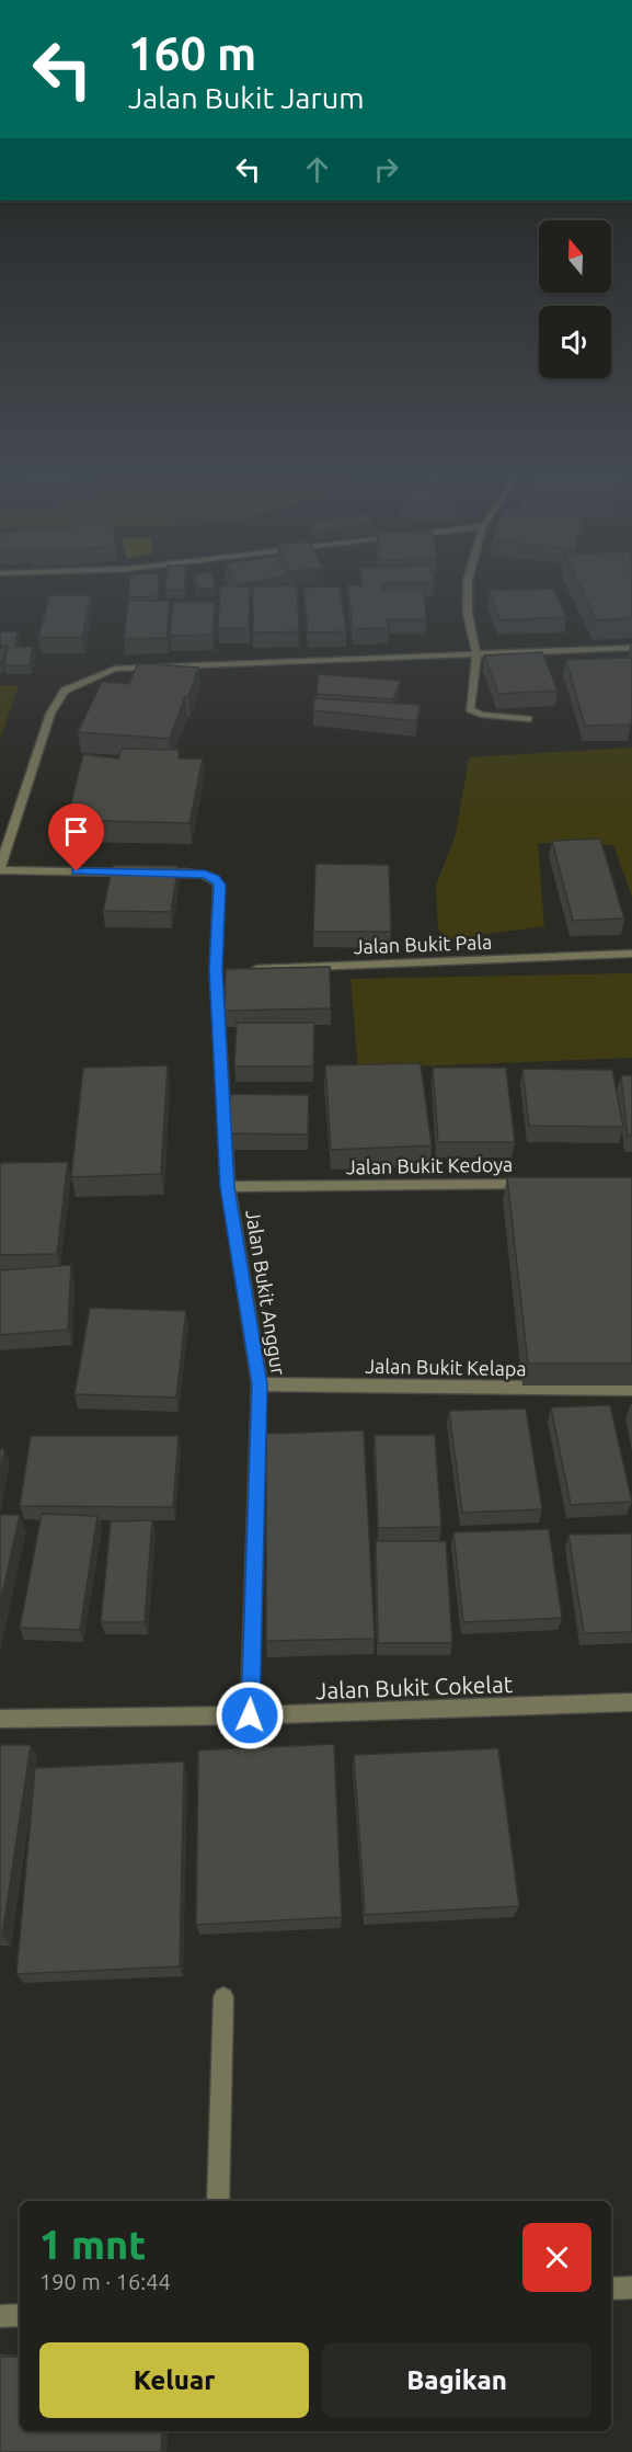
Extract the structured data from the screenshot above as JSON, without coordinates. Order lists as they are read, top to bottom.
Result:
{
  "streets": {
    "street": [
      "Jalan Bukit Pala",
      "Jalan Bukit Kedoya",
      "Jalan Bukit Anggur",
      "Jalan Bukit Kelapa",
      "Jalan Bukit Cokelat"
    ]
  },
  "crossings": [
    ["Jalan Bukit Kedoya", "Jalan Bukit Anggur"],
    ["Jalan Bukit Anggur", "Jalan Bukit Kelapa"],
    ["Jalan Bukit Anggur", "Jalan Bukit Cokelat"]
  ],
  "north": "top",
  "page": {
    "turn": ["160 m", "Jalan Bukit Jarum"],
    "heading": ["1 mnt", "190 m · 16:44"],
    "buttons": ["Keluar", "Bagikan"]
  }
}
